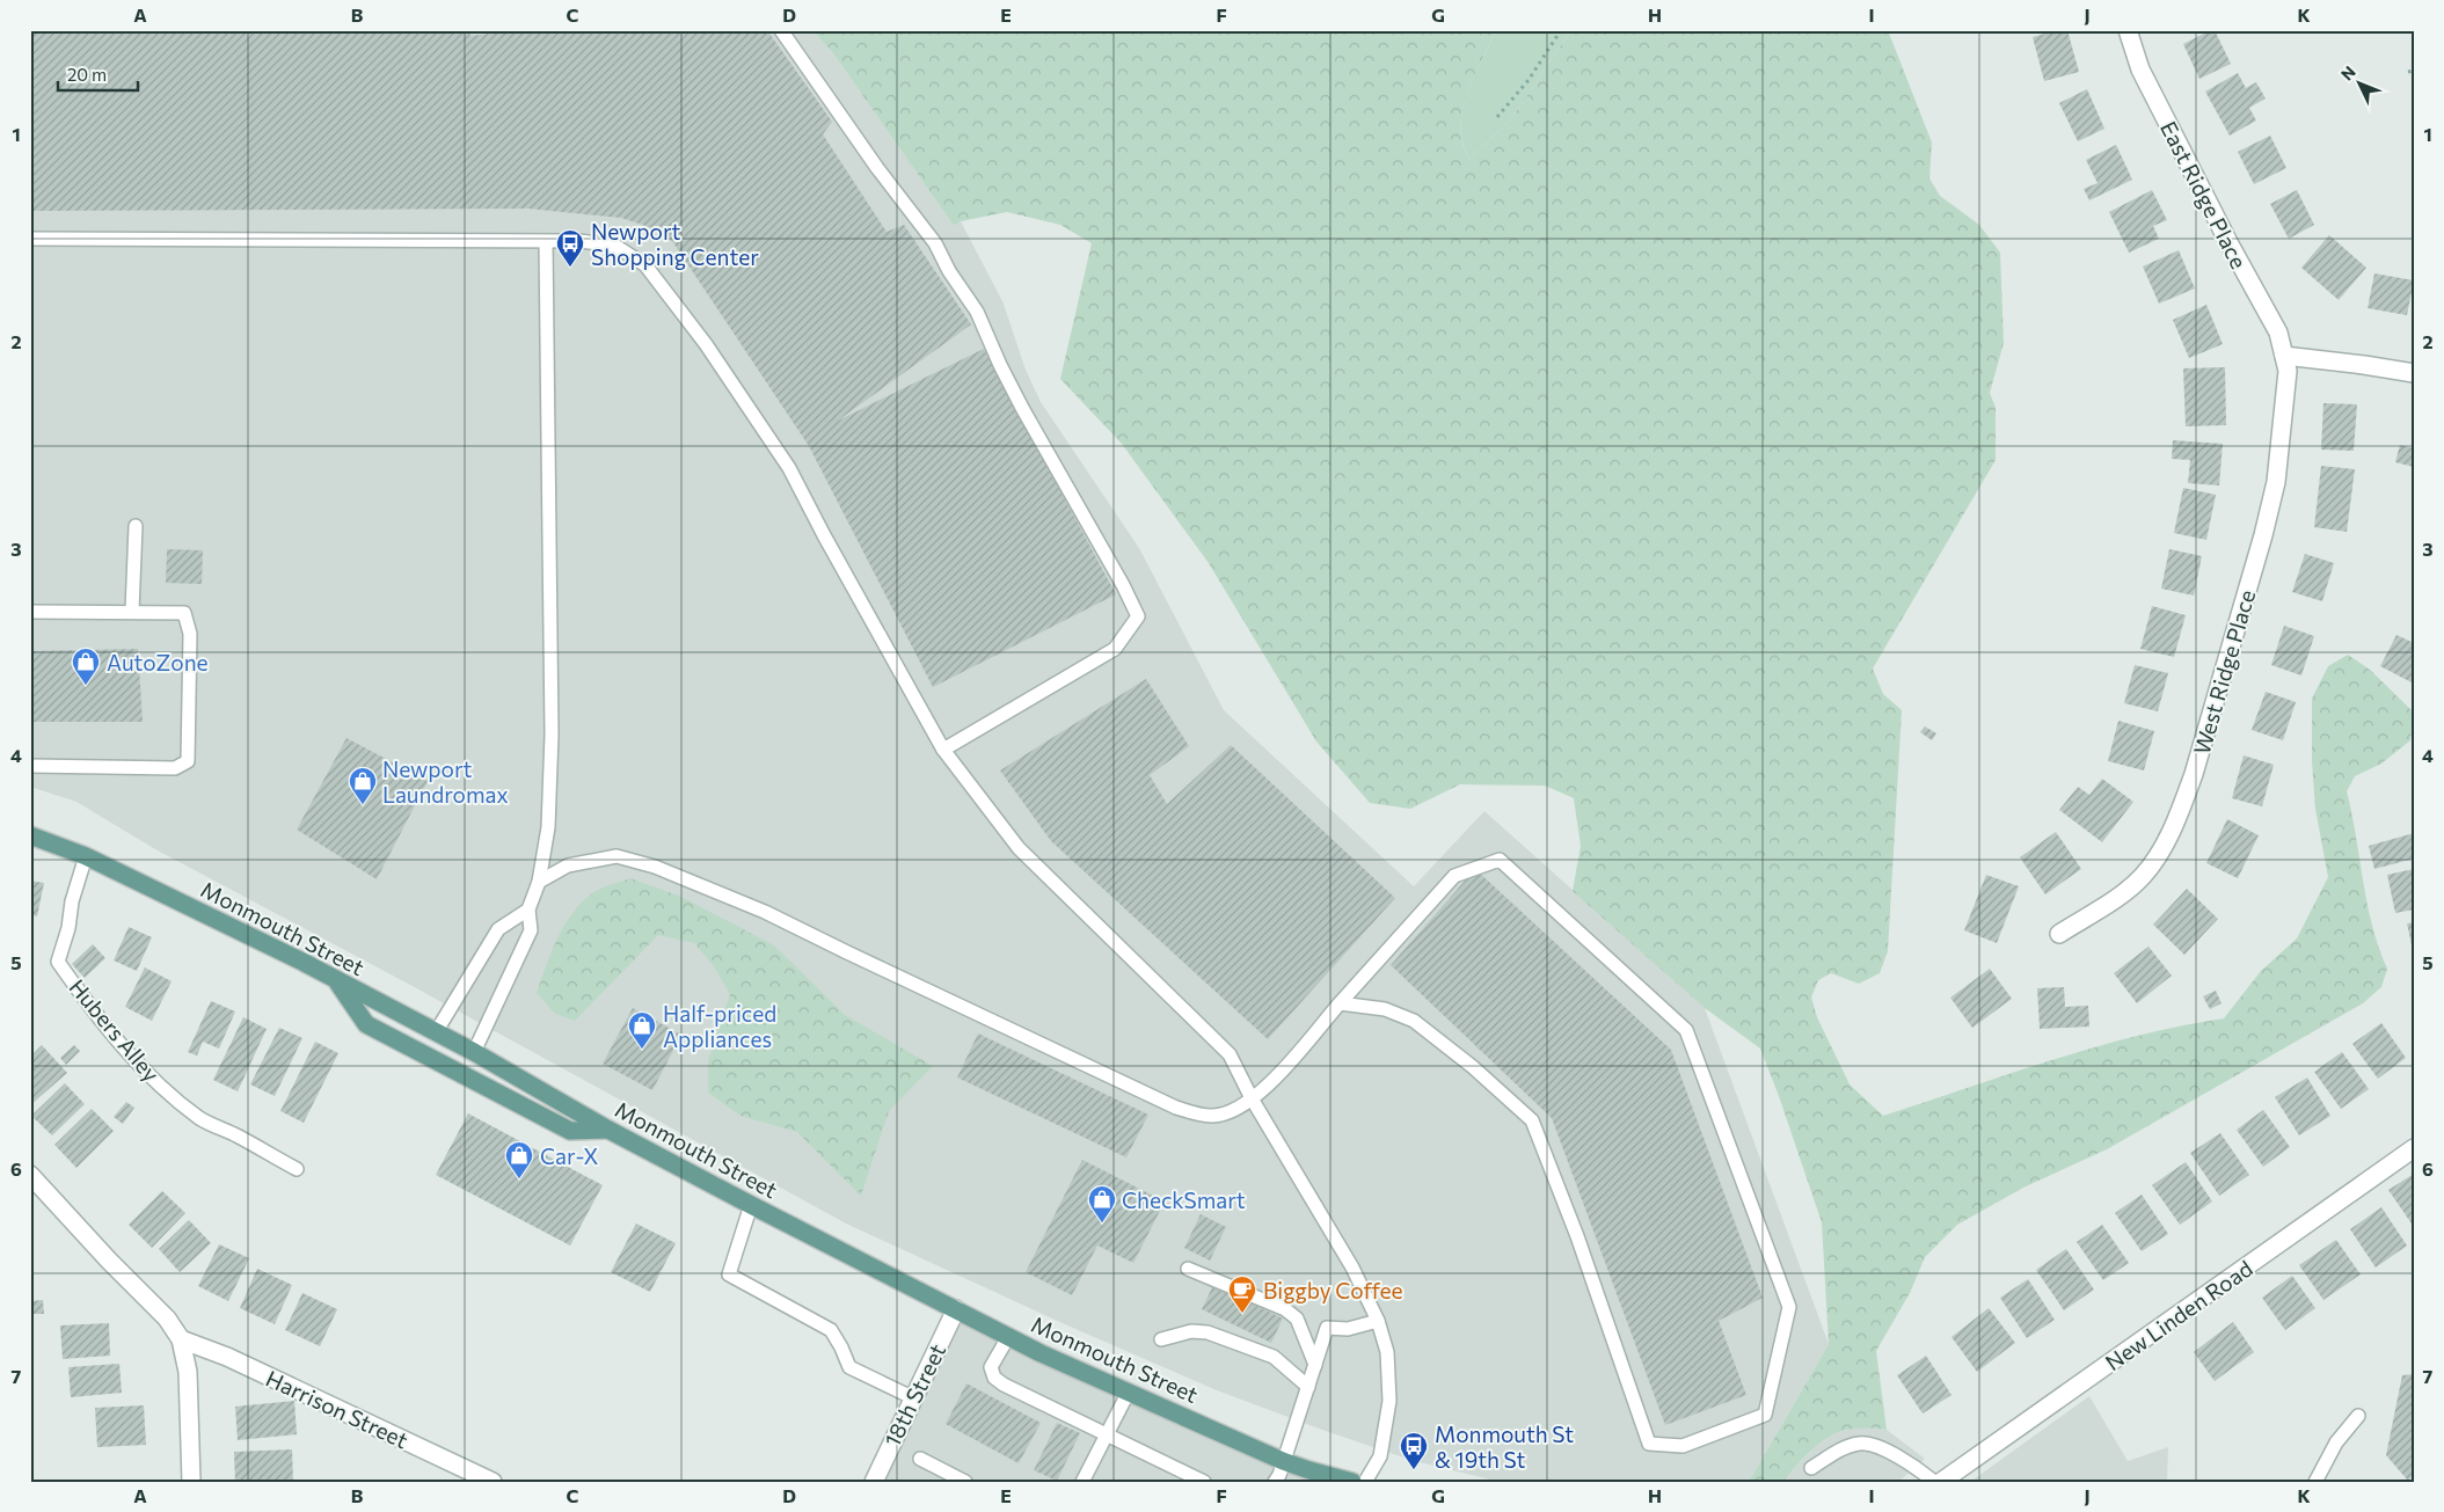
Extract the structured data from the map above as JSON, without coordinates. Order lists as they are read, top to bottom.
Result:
{
  "streets": {
    "main road": ["Monmouth Street"],
    "street": [
      "East Ridge Place",
      "West Ridge Place",
      "New Linden Road",
      "18th Street",
      "Harrison Street"
    ],
    "lane": ["Hubers Alley"]
  },
  "crossings": [
    ["East Ridge Place", "West Ridge Place"],
    ["Monmouth Street", "Hubers Alley"],
    ["Monmouth Street", "18th Street"]
  ],
  "places": {
    "bus stop": ["Newport Shopping Center", "Monmouth St & 19th St"],
    "shop": [
      "AutoZone",
      "Newport Laundromax",
      "Half-priced Appliances",
      "Car-X",
      "CheckSmart"
    ],
    "cafe": ["Biggby Coffee"]
  },
  "scale_bar": "20 m",
  "north": "top left",
  "grid": {
    "columns": [
      "A",
      "B",
      "C",
      "D",
      "E",
      "F",
      "G",
      "H",
      "I",
      "J",
      "K"
    ],
    "rows": [
      "1",
      "2",
      "3",
      "4",
      "5",
      "6",
      "7"
    ]
  }
}
